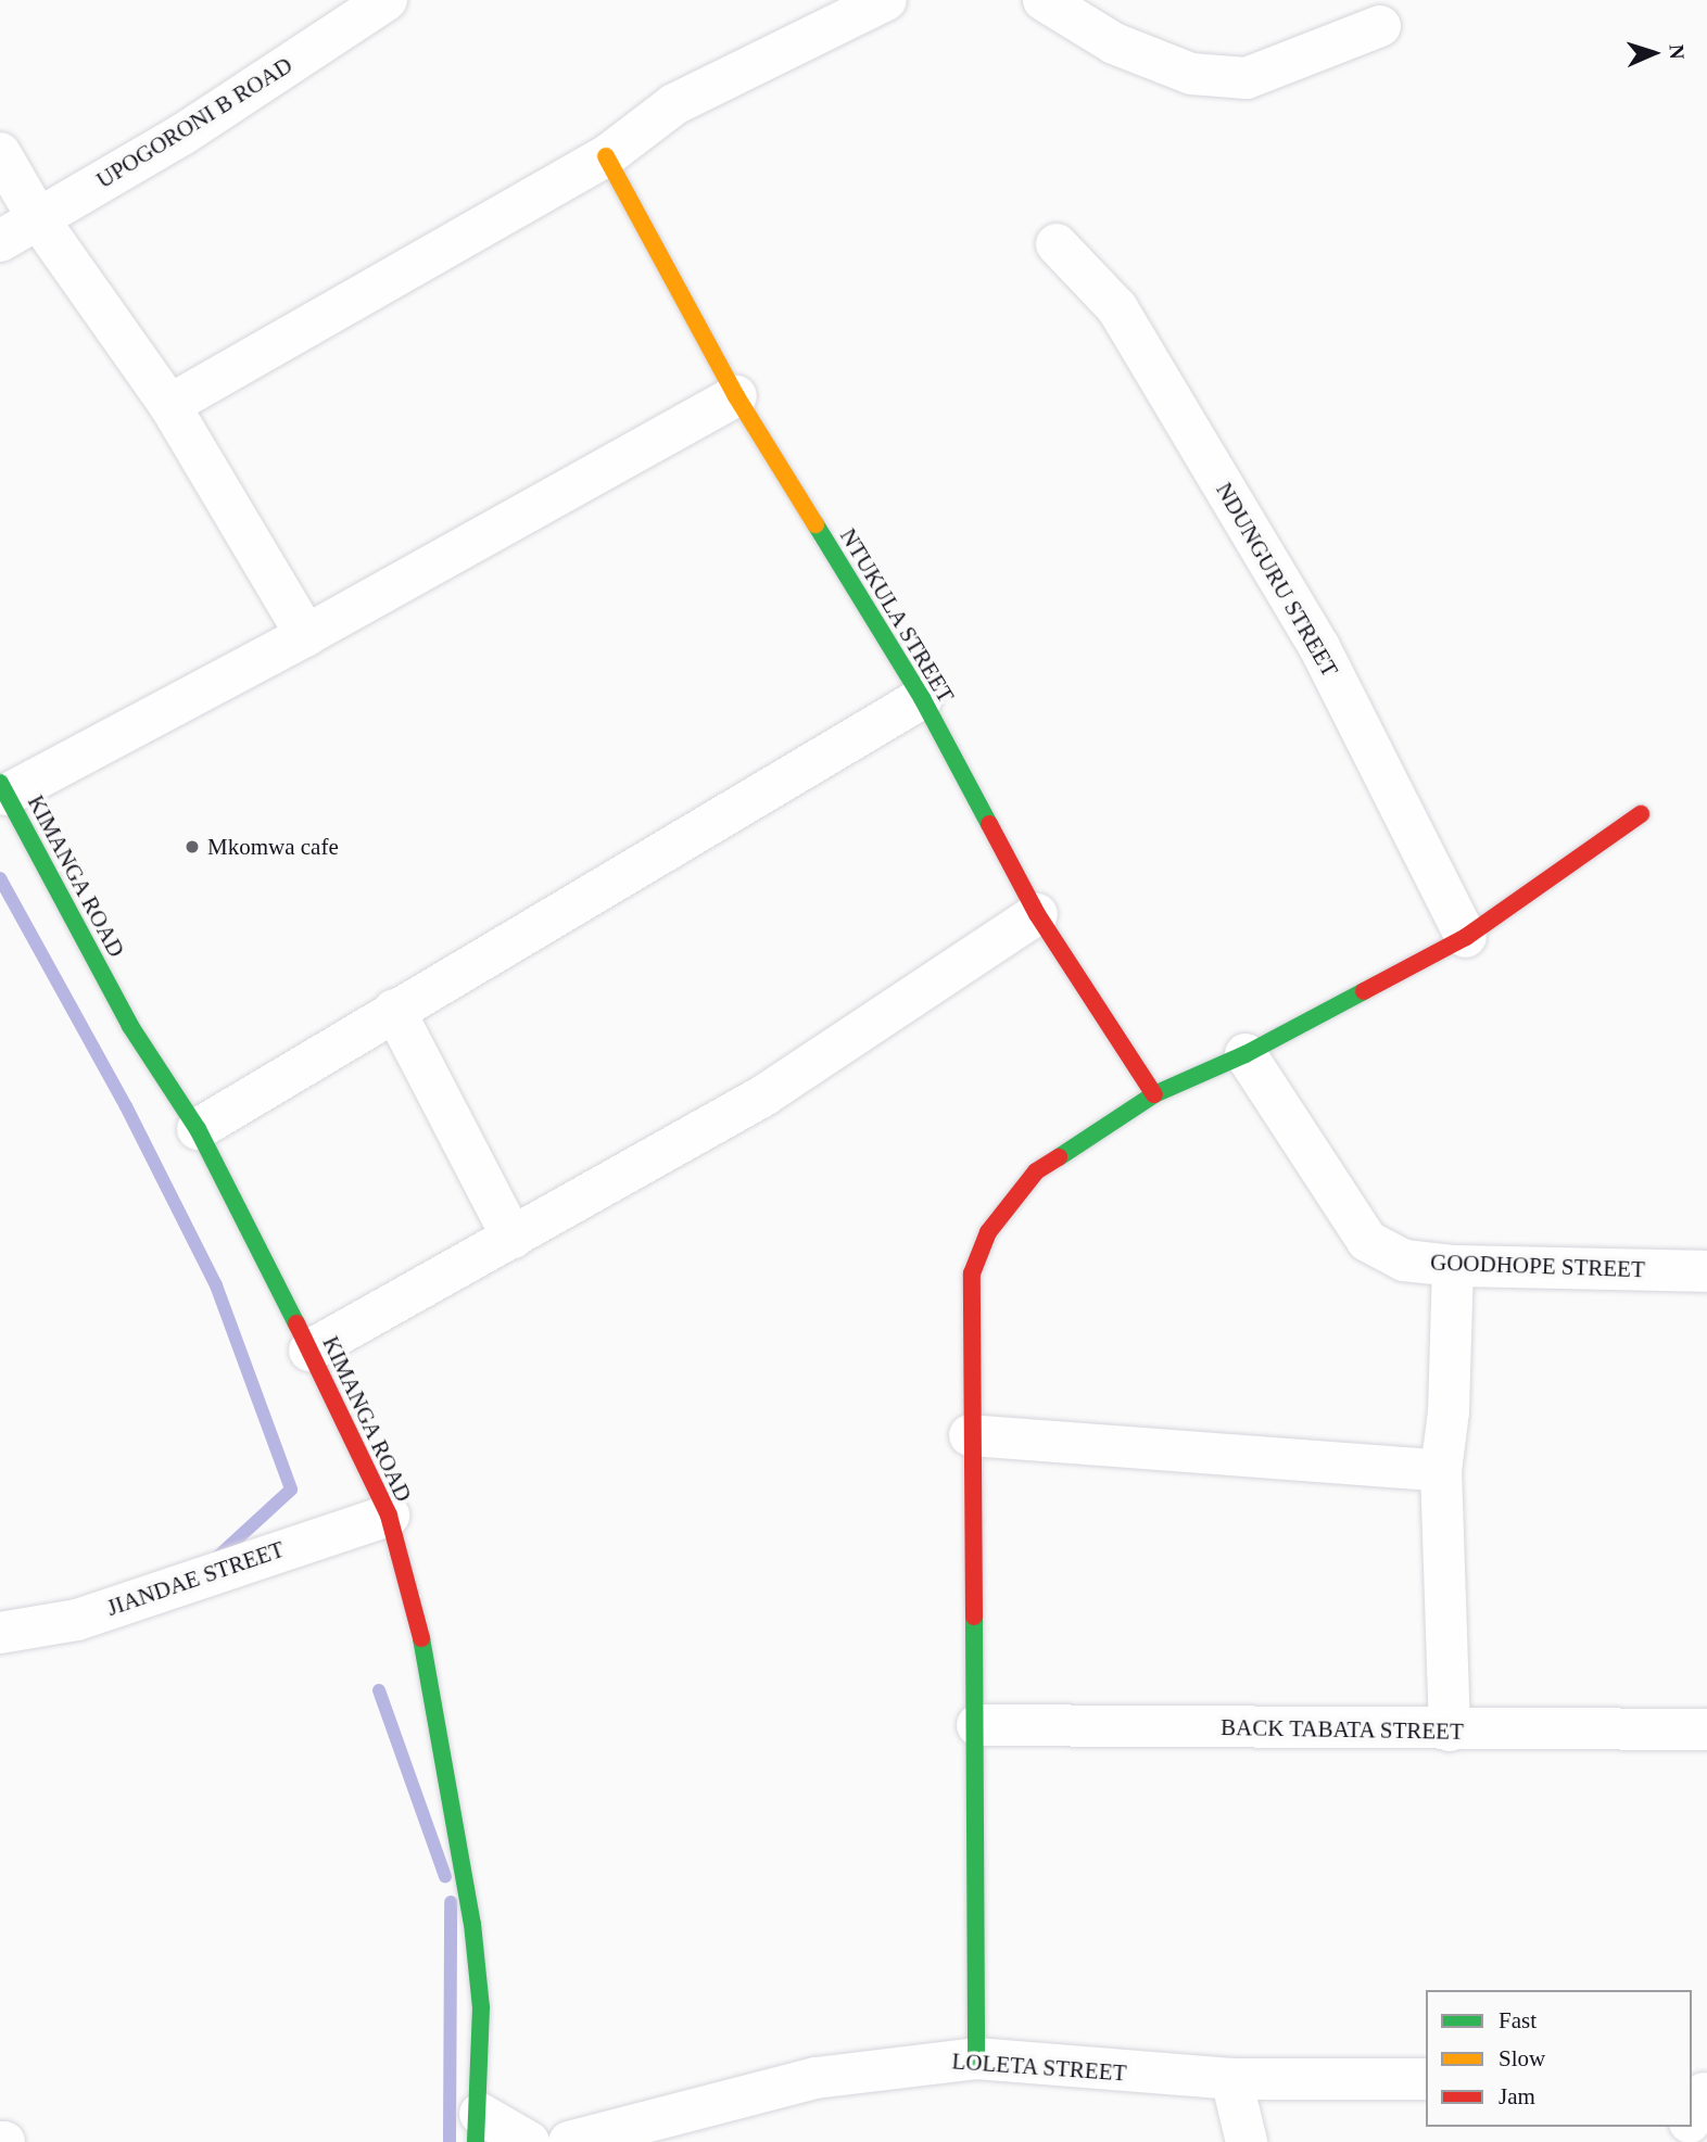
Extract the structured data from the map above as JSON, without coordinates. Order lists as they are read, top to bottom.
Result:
{
  "streets": {
    "street": [
      "UPOGORONI B ROAD",
      "NDUNGURU STREET",
      "NTUKULA STREET",
      "KIMANGA ROAD",
      "GOODHOPE STREET",
      "JIANDAE STREET",
      "BACK TABATA STREET",
      "LOLETA STREET"
    ]
  },
  "crossings": [
    ["KIMANGA ROAD", "JIANDAE STREET"]
  ],
  "places": ["Mkomwa cafe"],
  "legend": ["Fast", "Slow", "Jam"],
  "north": "right"
}
